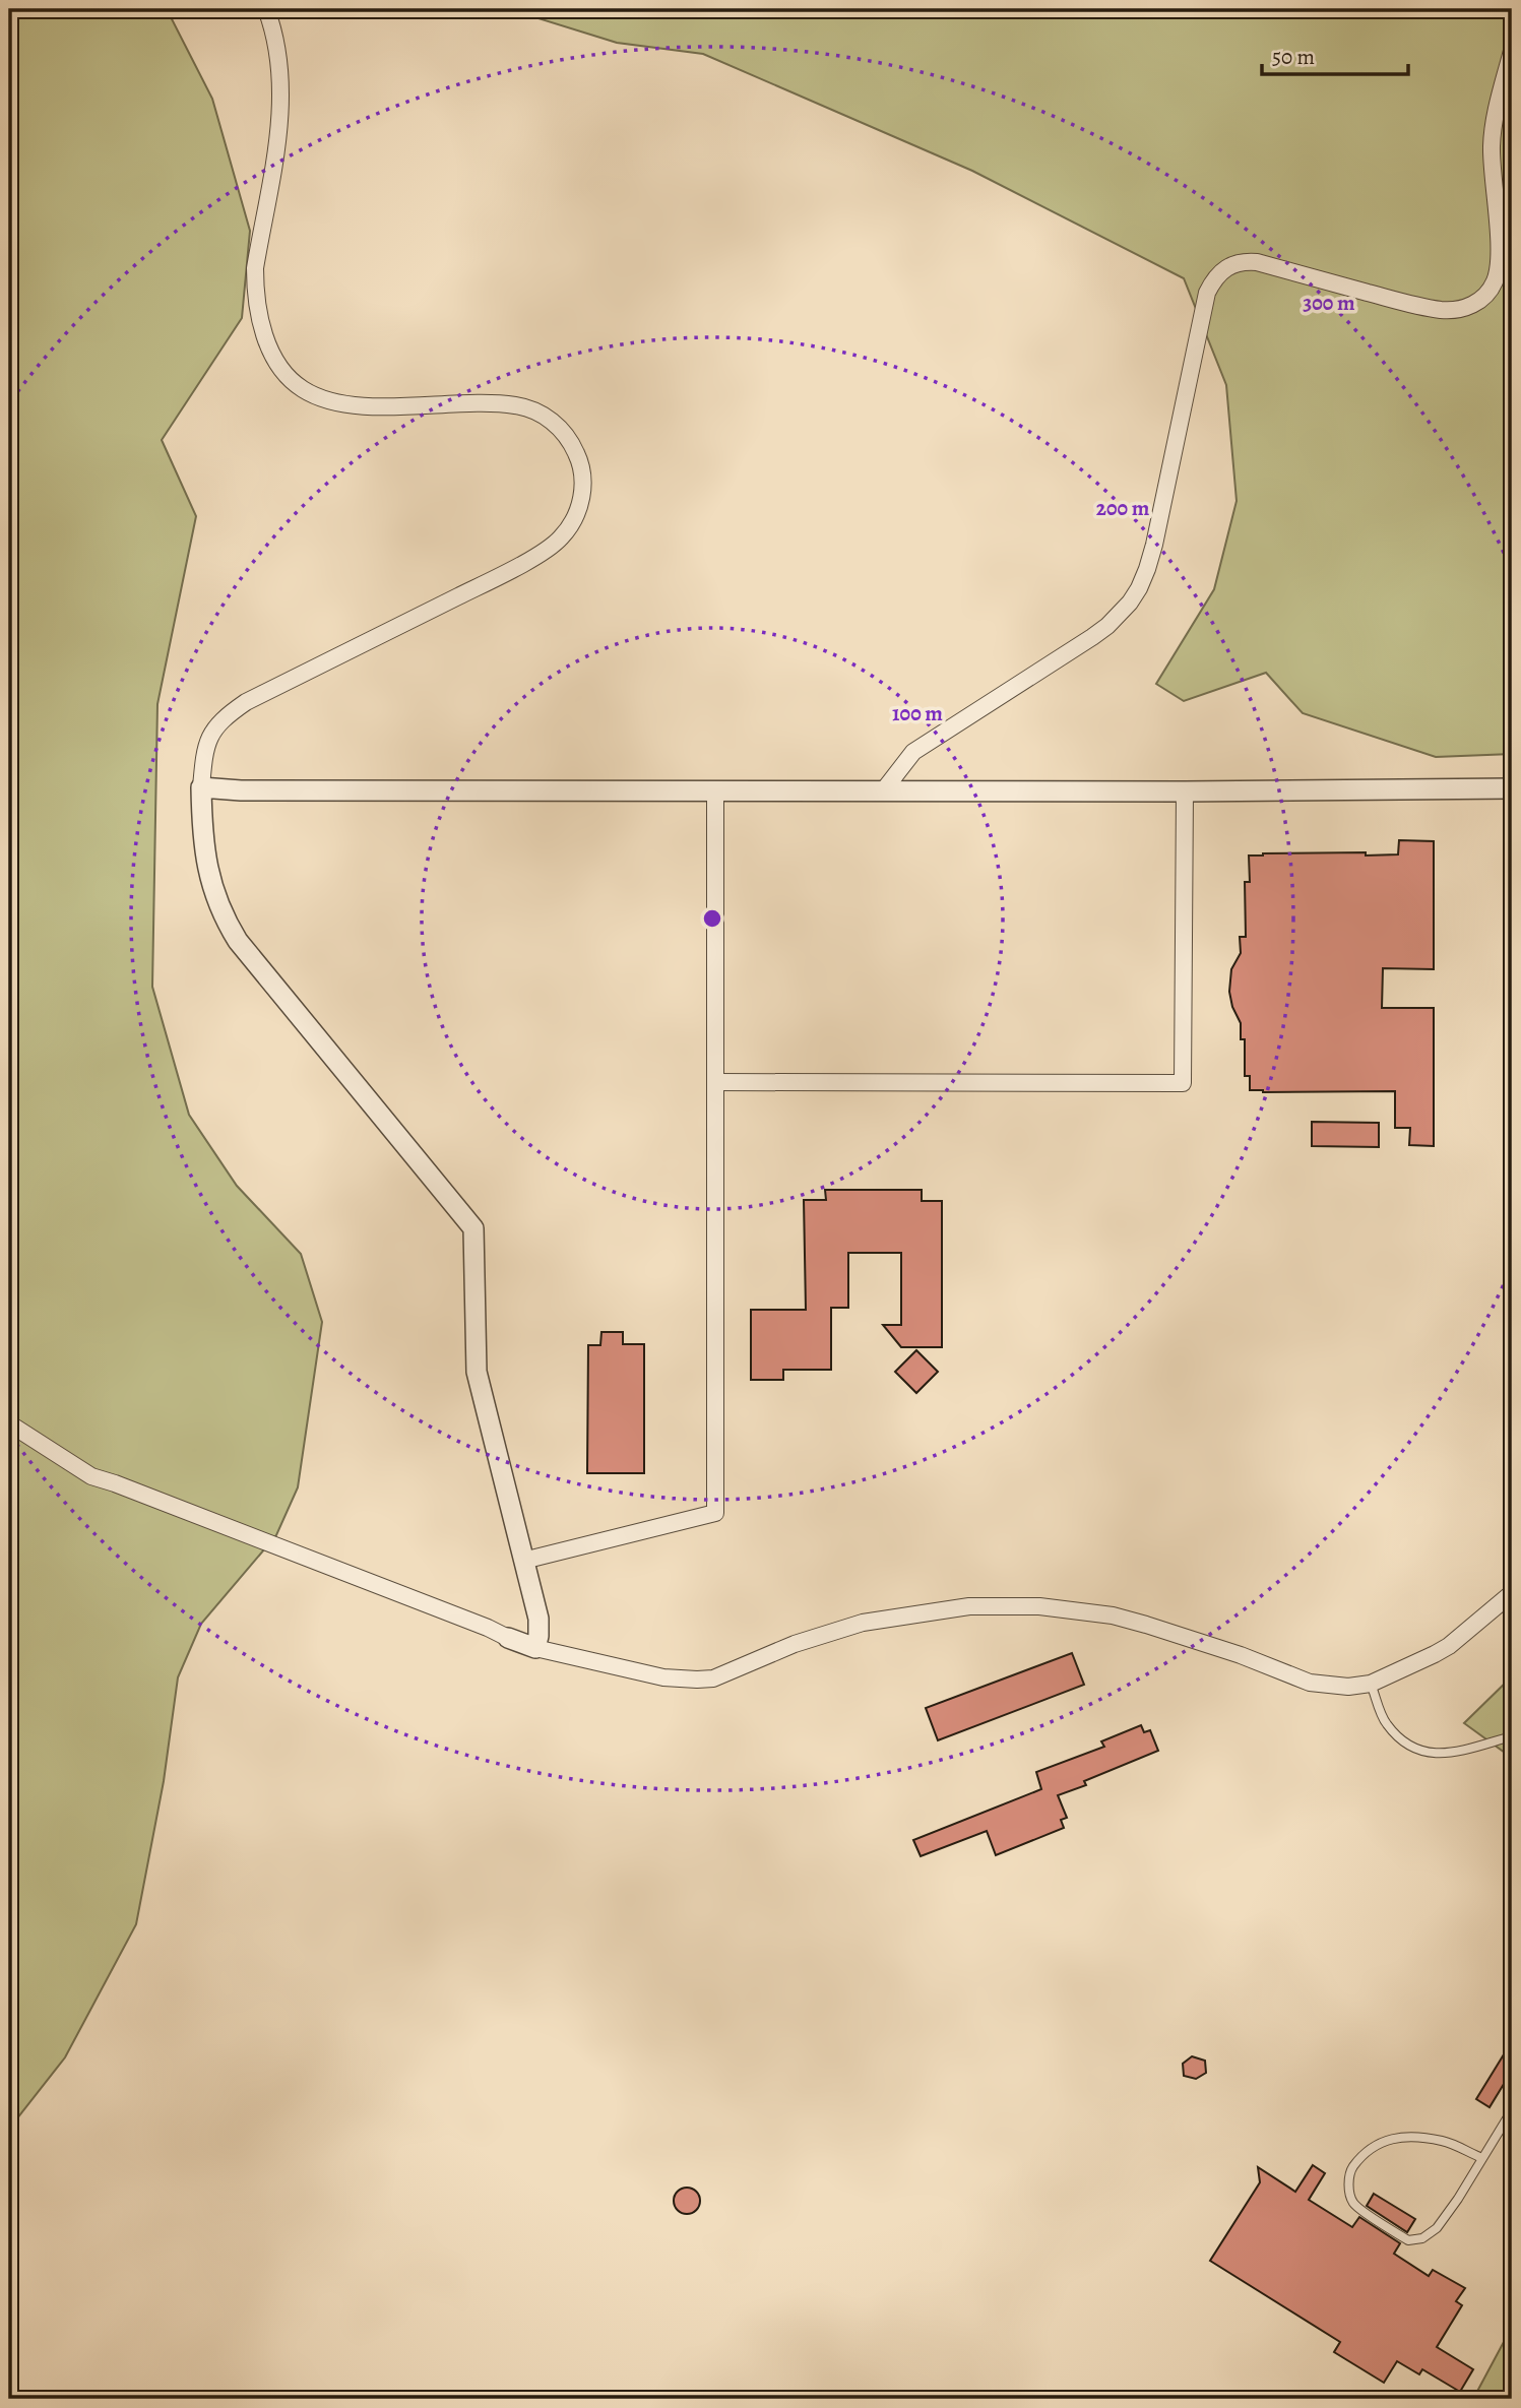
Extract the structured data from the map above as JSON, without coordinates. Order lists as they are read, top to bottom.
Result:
{
  "scale_bar": "50 m",
  "rings": ["300 m", "200 m", "100 m"]
}
